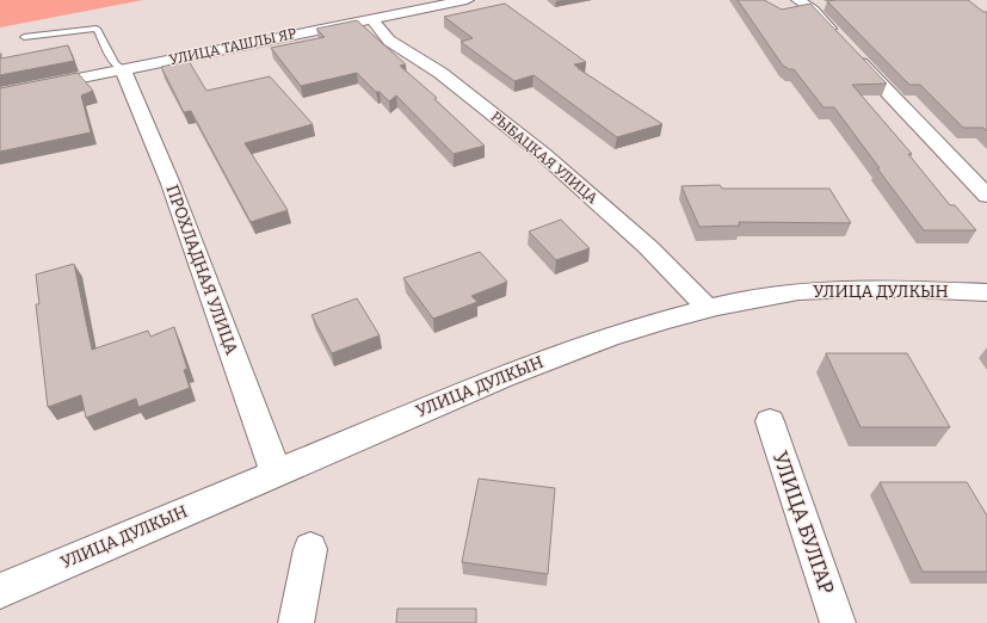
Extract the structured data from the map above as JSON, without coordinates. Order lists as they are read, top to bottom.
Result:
{
  "streets": {
    "street": [
      "УЛИЦА ТАШЛЫ ЯР",
      "РЫБАЦКАЯ УЛИЦА",
      "ПРОХЛАДНАЯ УЛИЦА",
      "УЛИЦА ДУЛКЫН",
      "УЛИЦА БУЛГАР"
    ]
  },
  "crossings": [
    ["УЛИЦА ТАШЛЫ ЯР", "РЫБАЦКАЯ УЛИЦА"],
    ["УЛИЦА ТАШЛЫ ЯР", "ПРОХЛАДНАЯ УЛИЦА"],
    ["РЫБАЦКАЯ УЛИЦА", "УЛИЦА ДУЛКЫН"],
    ["ПРОХЛАДНАЯ УЛИЦА", "УЛИЦА ДУЛКЫН"]
  ]
}
